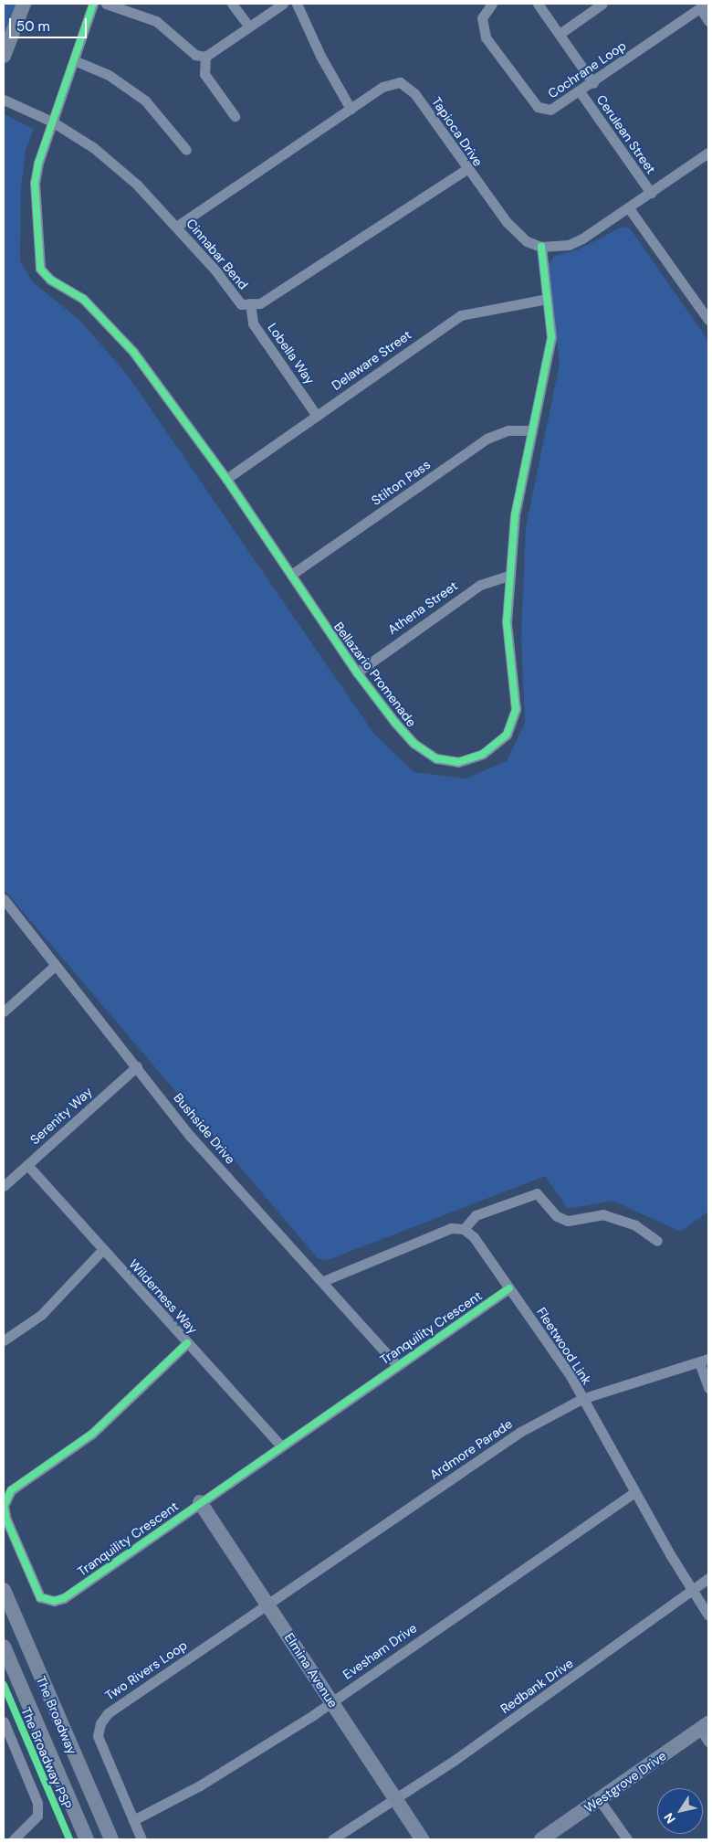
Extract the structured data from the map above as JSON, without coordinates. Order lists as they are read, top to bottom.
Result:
{
  "streets": {
    "street": [
      "Cochrane Loop",
      "Tapioca Drive",
      "Cerulean Street",
      "Cinnabar Bend",
      "Lobella Way",
      "Delaware Street",
      "Stilton Pass",
      "Athena Street",
      "Bellazario Promenade",
      "Serenity Way",
      "Bushside Drive",
      "Wilderness Way",
      "Tranquility Crescent",
      "Fleetwood Link",
      "Ardmore Parade",
      "Evesham Drive",
      "Two Rivers Loop",
      "Elmina Avenue",
      "Redbank Drive",
      "The Broadway",
      "Westgrove Drive"
    ],
    "cycle path": ["The Broadway PSP"]
  },
  "crossings": [
    ["Cochrane Loop", "Cerulean Street"],
    ["Tapioca Drive", "Cinnabar Bend"],
    ["Tapioca Drive", "Bellazario Promenade"],
    ["Cinnabar Bend", "Lobella Way"],
    ["Cinnabar Bend", "Bellazario Promenade"],
    ["Lobella Way", "Delaware Street"],
    ["Delaware Street", "Bellazario Promenade"],
    ["Stilton Pass", "Bellazario Promenade"],
    ["Athena Street", "Bellazario Promenade"],
    ["Serenity Way", "Bushside Drive"],
    ["Serenity Way", "Wilderness Way"],
    ["Bushside Drive", "Tranquility Crescent"],
    ["Wilderness Way", "Tranquility Crescent"],
    ["Tranquility Crescent", "Fleetwood Link"],
    ["Tranquility Crescent", "Elmina Avenue"],
    ["Fleetwood Link", "Ardmore Parade"],
    ["Fleetwood Link", "Evesham Drive"],
    ["Fleetwood Link", "Redbank Drive"],
    ["Ardmore Parade", "Two Rivers Loop"],
    ["Ardmore Parade", "Elmina Avenue"],
    ["Evesham Drive", "Two Rivers Loop"],
    ["Evesham Drive", "Elmina Avenue"],
    ["Two Rivers Loop", "Elmina Avenue"],
    ["Elmina Avenue", "Redbank Drive"]
  ],
  "scale_bar": "50 m",
  "north": "bottom left"
}
